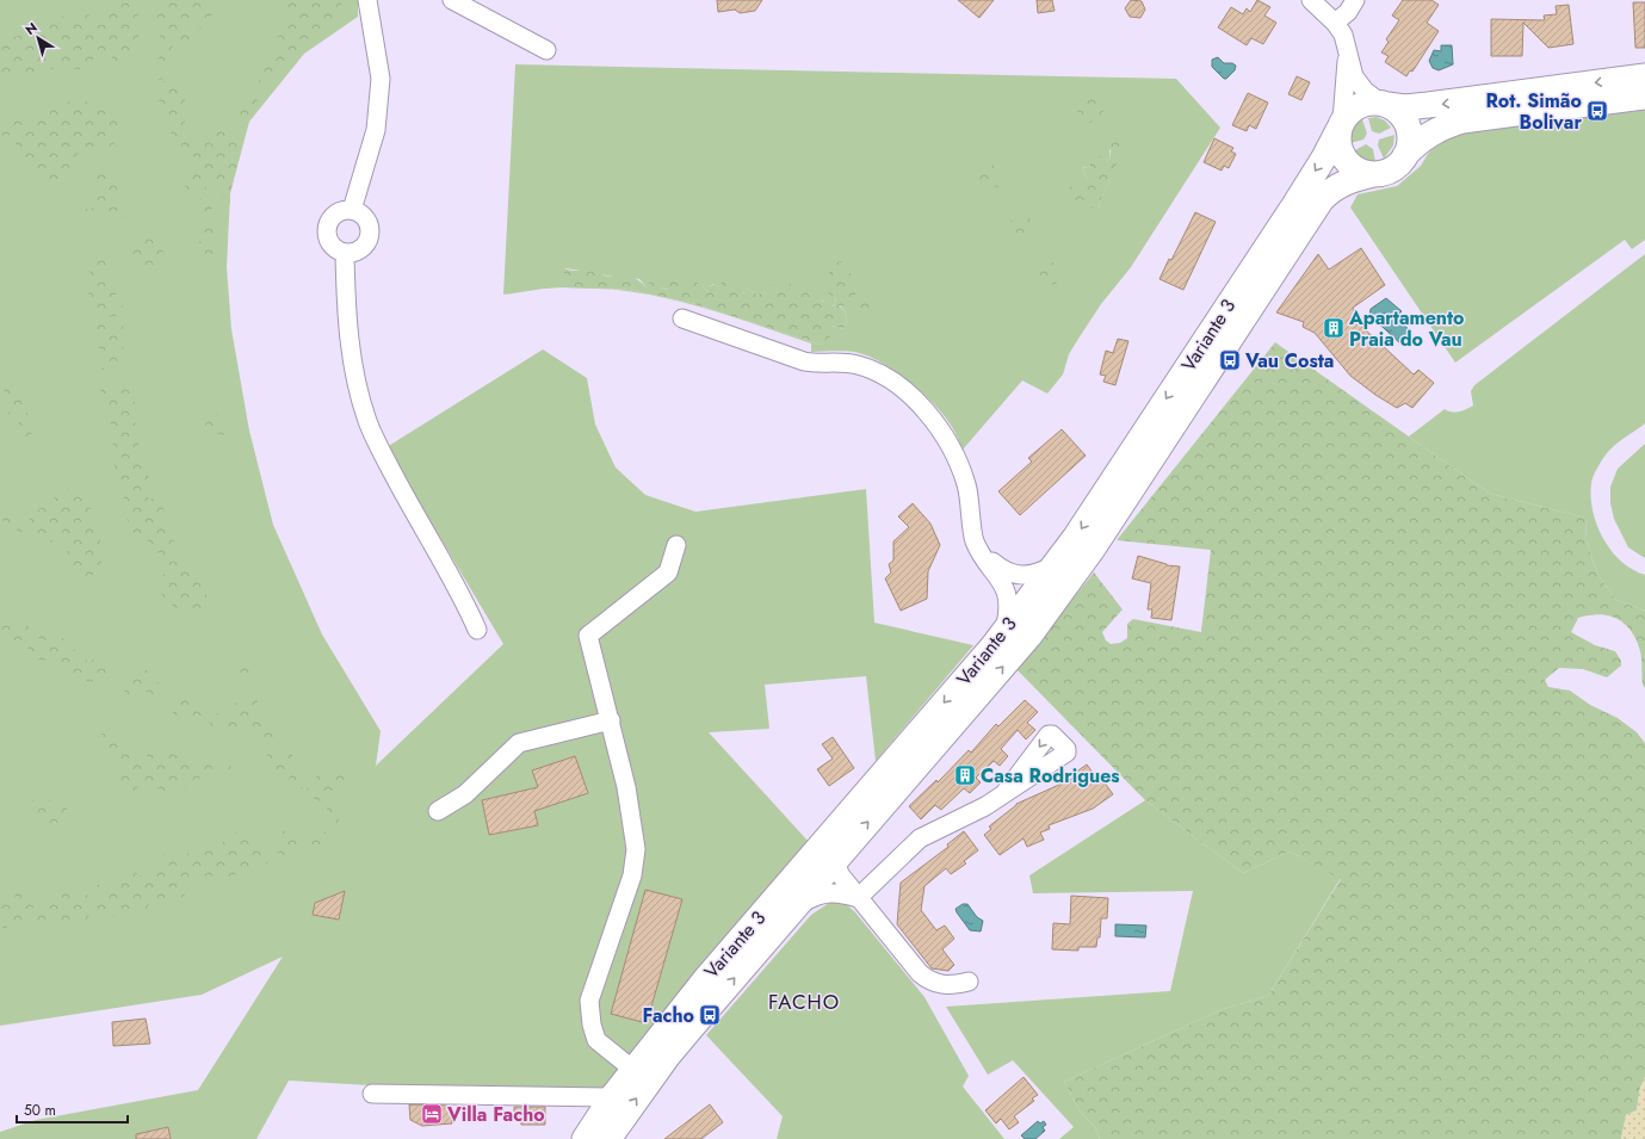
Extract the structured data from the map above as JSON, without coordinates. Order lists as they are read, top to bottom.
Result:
{
  "streets": {
    "main road": ["Variante 3"]
  },
  "districts": ["FACHO"],
  "places": {
    "bus stop": ["Rot. Simão Bolivar", "Vau Costa", "Facho"],
    "building": ["Apartamento Praia do Vau", "Casa Rodrigues"],
    "hotel": ["Villa Facho"]
  },
  "scale_bar": "50 m",
  "north": "top left"
}
